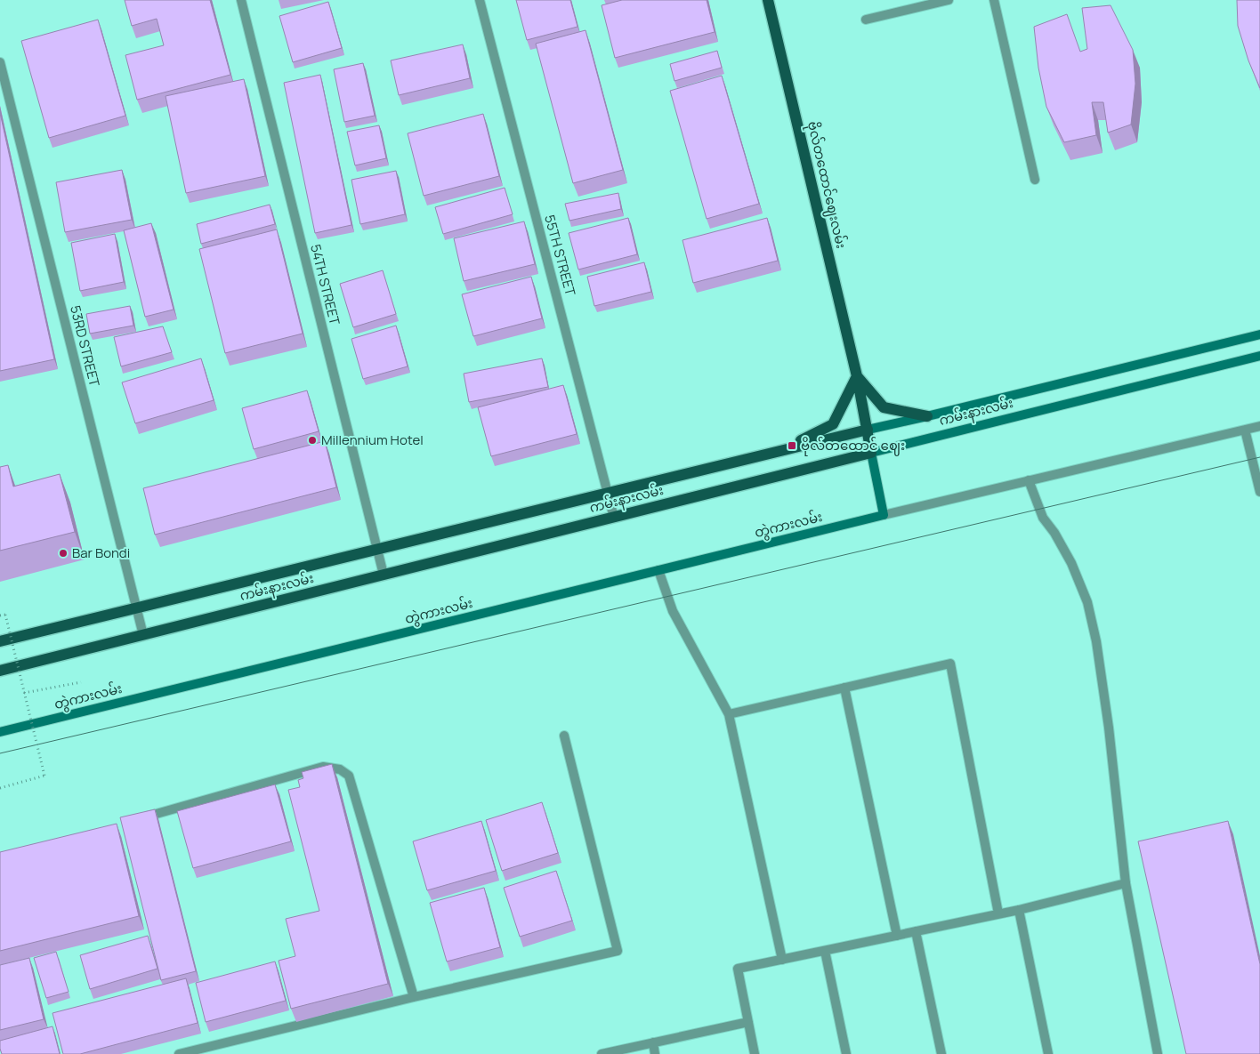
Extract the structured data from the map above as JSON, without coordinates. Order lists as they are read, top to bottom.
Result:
{
  "streets": {
    "main road": ["ဗိုလ်တထောင်ဈေးလမ်း", "ကမ်းနားလမ်း", "တွဲကားလမ်း"],
    "street": ["55TH STREET", "54TH STREET", "53RD STREET"]
  },
  "crossings": [
    ["ဗိုလ်တထောင်ဈေးလမ်း", "ကမ်းနားလမ်း"],
    ["55TH STREET", "ကမ်းနားလမ်း"],
    ["54TH STREET", "ကမ်းနားလမ်း"],
    ["53RD STREET", "ကမ်းနားလမ်း"]
  ],
  "places": {
    "other": ["Millennium Hotel", "Bar Bondi"],
    "transit": ["ဗိုလ်တထောင် ဈေး"]
  }
}
